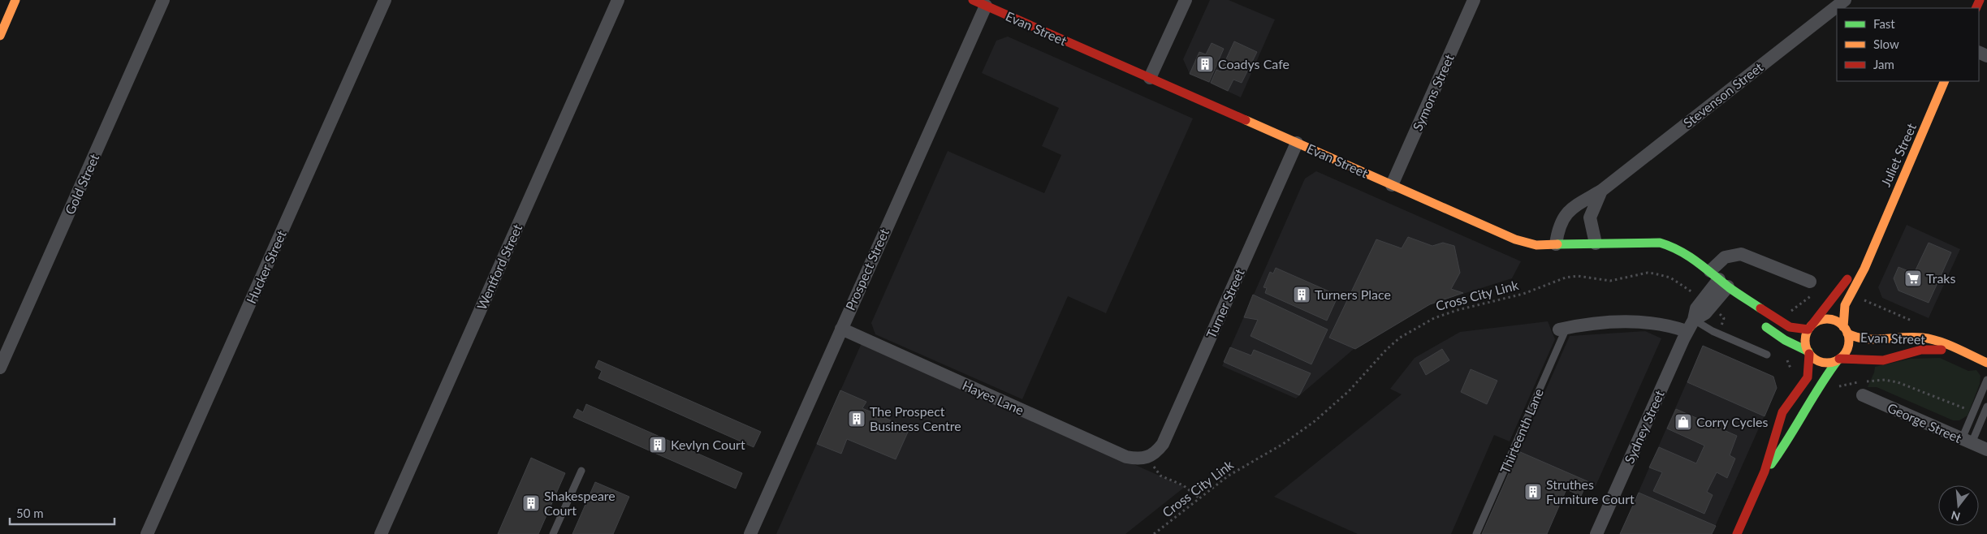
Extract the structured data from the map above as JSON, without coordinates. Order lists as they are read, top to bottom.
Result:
{
  "streets": {
    "street": [
      "Evan Street",
      "Symons Street",
      "Stevenson Street",
      "Juliet Street",
      "Gold Street",
      "Hucker Street",
      "Wentford Street",
      "Prospect Street",
      "Turner Street",
      "Hayes Lane",
      "George Street",
      "Sydney Street",
      "Thirteenth Lane"
    ],
    "path": ["Cross City Link"]
  },
  "crossings": [
    ["Evan Street", "Symons Street"],
    ["Evan Street", "Stevenson Street"],
    ["Evan Street", "Juliet Street"],
    ["Evan Street", "Prospect Street"],
    ["Evan Street", "Turner Street"],
    ["Evan Street", "Sydney Street"],
    ["Prospect Street", "Hayes Lane"],
    ["Cross City Link", "Sydney Street"],
    ["Turner Street", "Hayes Lane"],
    ["Sydney Street", "Thirteenth Lane"]
  ],
  "places": {
    "building": [
      "Coadys Cafe",
      "Turners Place",
      "The Prospect Business Centre",
      "Kevlyn Court",
      "Struthes Furniture Court",
      "Shakespeare Court"
    ],
    "supermarket": ["Traks"],
    "shop": ["Corry Cycles"]
  },
  "legend": ["Fast", "Slow", "Jam"],
  "scale_bar": "50 m",
  "north": "bottom"
}
